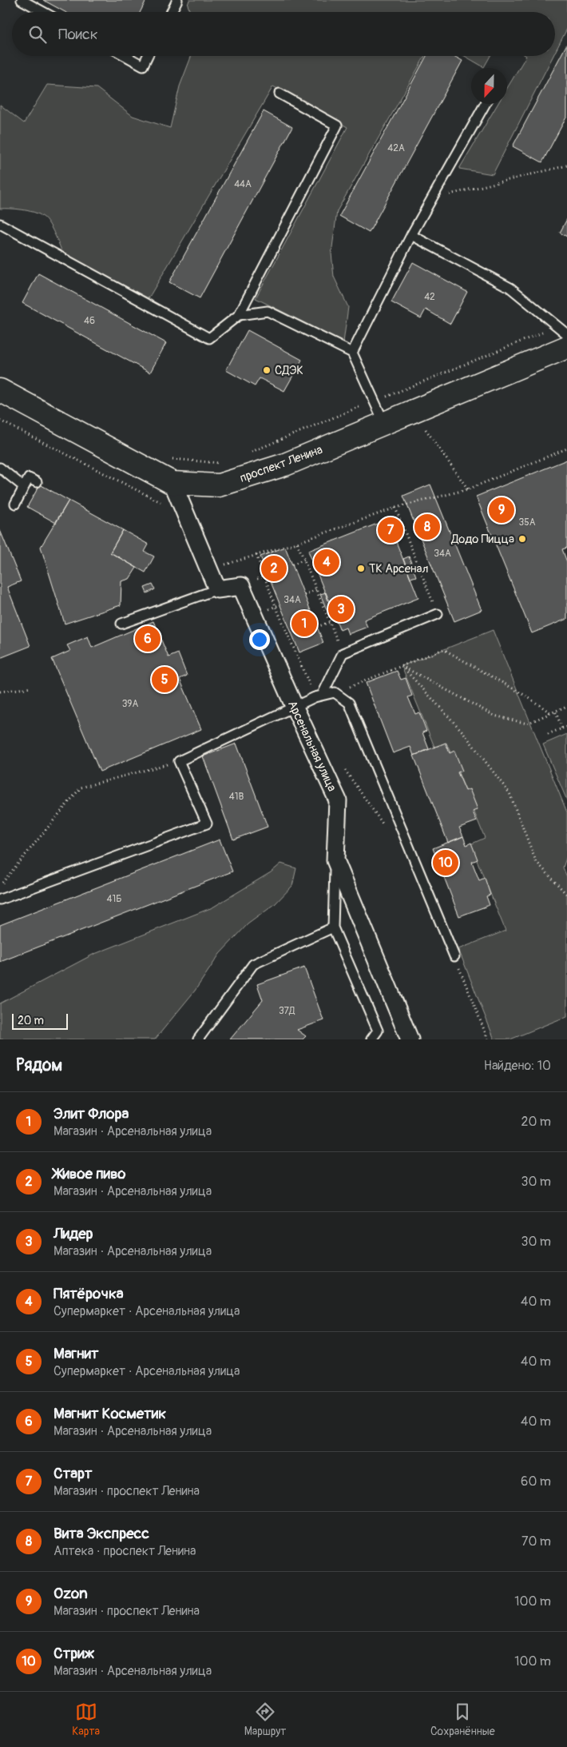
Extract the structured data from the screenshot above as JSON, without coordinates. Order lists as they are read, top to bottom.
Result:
{
  "streets": {
    "main road": ["проспект Ленина"],
    "street": ["Арсенальная улица"]
  },
  "places": ["СДЭК", "Додо Пицца", "ТК Арсенал"],
  "house_numbers": [
    "42А",
    "44А",
    "42",
    "46",
    "35А",
    "34А",
    "34А",
    "39А",
    "41В",
    "41Б",
    "37Д"
  ],
  "scale_bar": "20 m",
  "north": "bottom",
  "page": {
    "search": "Поиск",
    "pins": [
      "9",
      "8",
      "7",
      "4",
      "2",
      "3",
      "1",
      "6",
      "5",
      "10"
    ],
    "scale": "20 m",
    "heading": ["Рядом", "Найдено: 10"],
    "list": [
      {
        "mark": "1",
        "name": "Элит Флора",
        "note": "Магазин · Арсенальная улица",
        "value": "20 m"
      },
      {
        "mark": "2",
        "name": "Живое пиво",
        "note": "Магазин · Арсенальная улица",
        "value": "30 m"
      },
      {
        "mark": "3",
        "name": "Лидер",
        "note": "Магазин · Арсенальная улица",
        "value": "30 m"
      },
      {
        "mark": "4",
        "name": "Пятёрочка",
        "note": "Супермаркет · Арсенальная улица",
        "value": "40 m"
      },
      {
        "mark": "5",
        "name": "Магнит",
        "note": "Супермаркет · Арсенальная улица",
        "value": "40 m"
      },
      {
        "mark": "6",
        "name": "Магнит Косметик",
        "note": "Магазин · Арсенальная улица",
        "value": "40 m"
      },
      {
        "mark": "7",
        "name": "Старт",
        "note": "Магазин · проспект Ленина",
        "value": "60 m"
      },
      {
        "mark": "8",
        "name": "Вита Экспресс",
        "note": "Аптека · проспект Ленина",
        "value": "70 m"
      },
      {
        "mark": "9",
        "name": "Ozon",
        "note": "Магазин · проспект Ленина",
        "value": "100 m"
      },
      {
        "mark": "10",
        "name": "Стриж",
        "note": "Магазин · Арсенальная улица",
        "value": "100 m"
      }
    ],
    "nav": ["Карта", "Маршрут", "Сохранённые"]
  }
}
